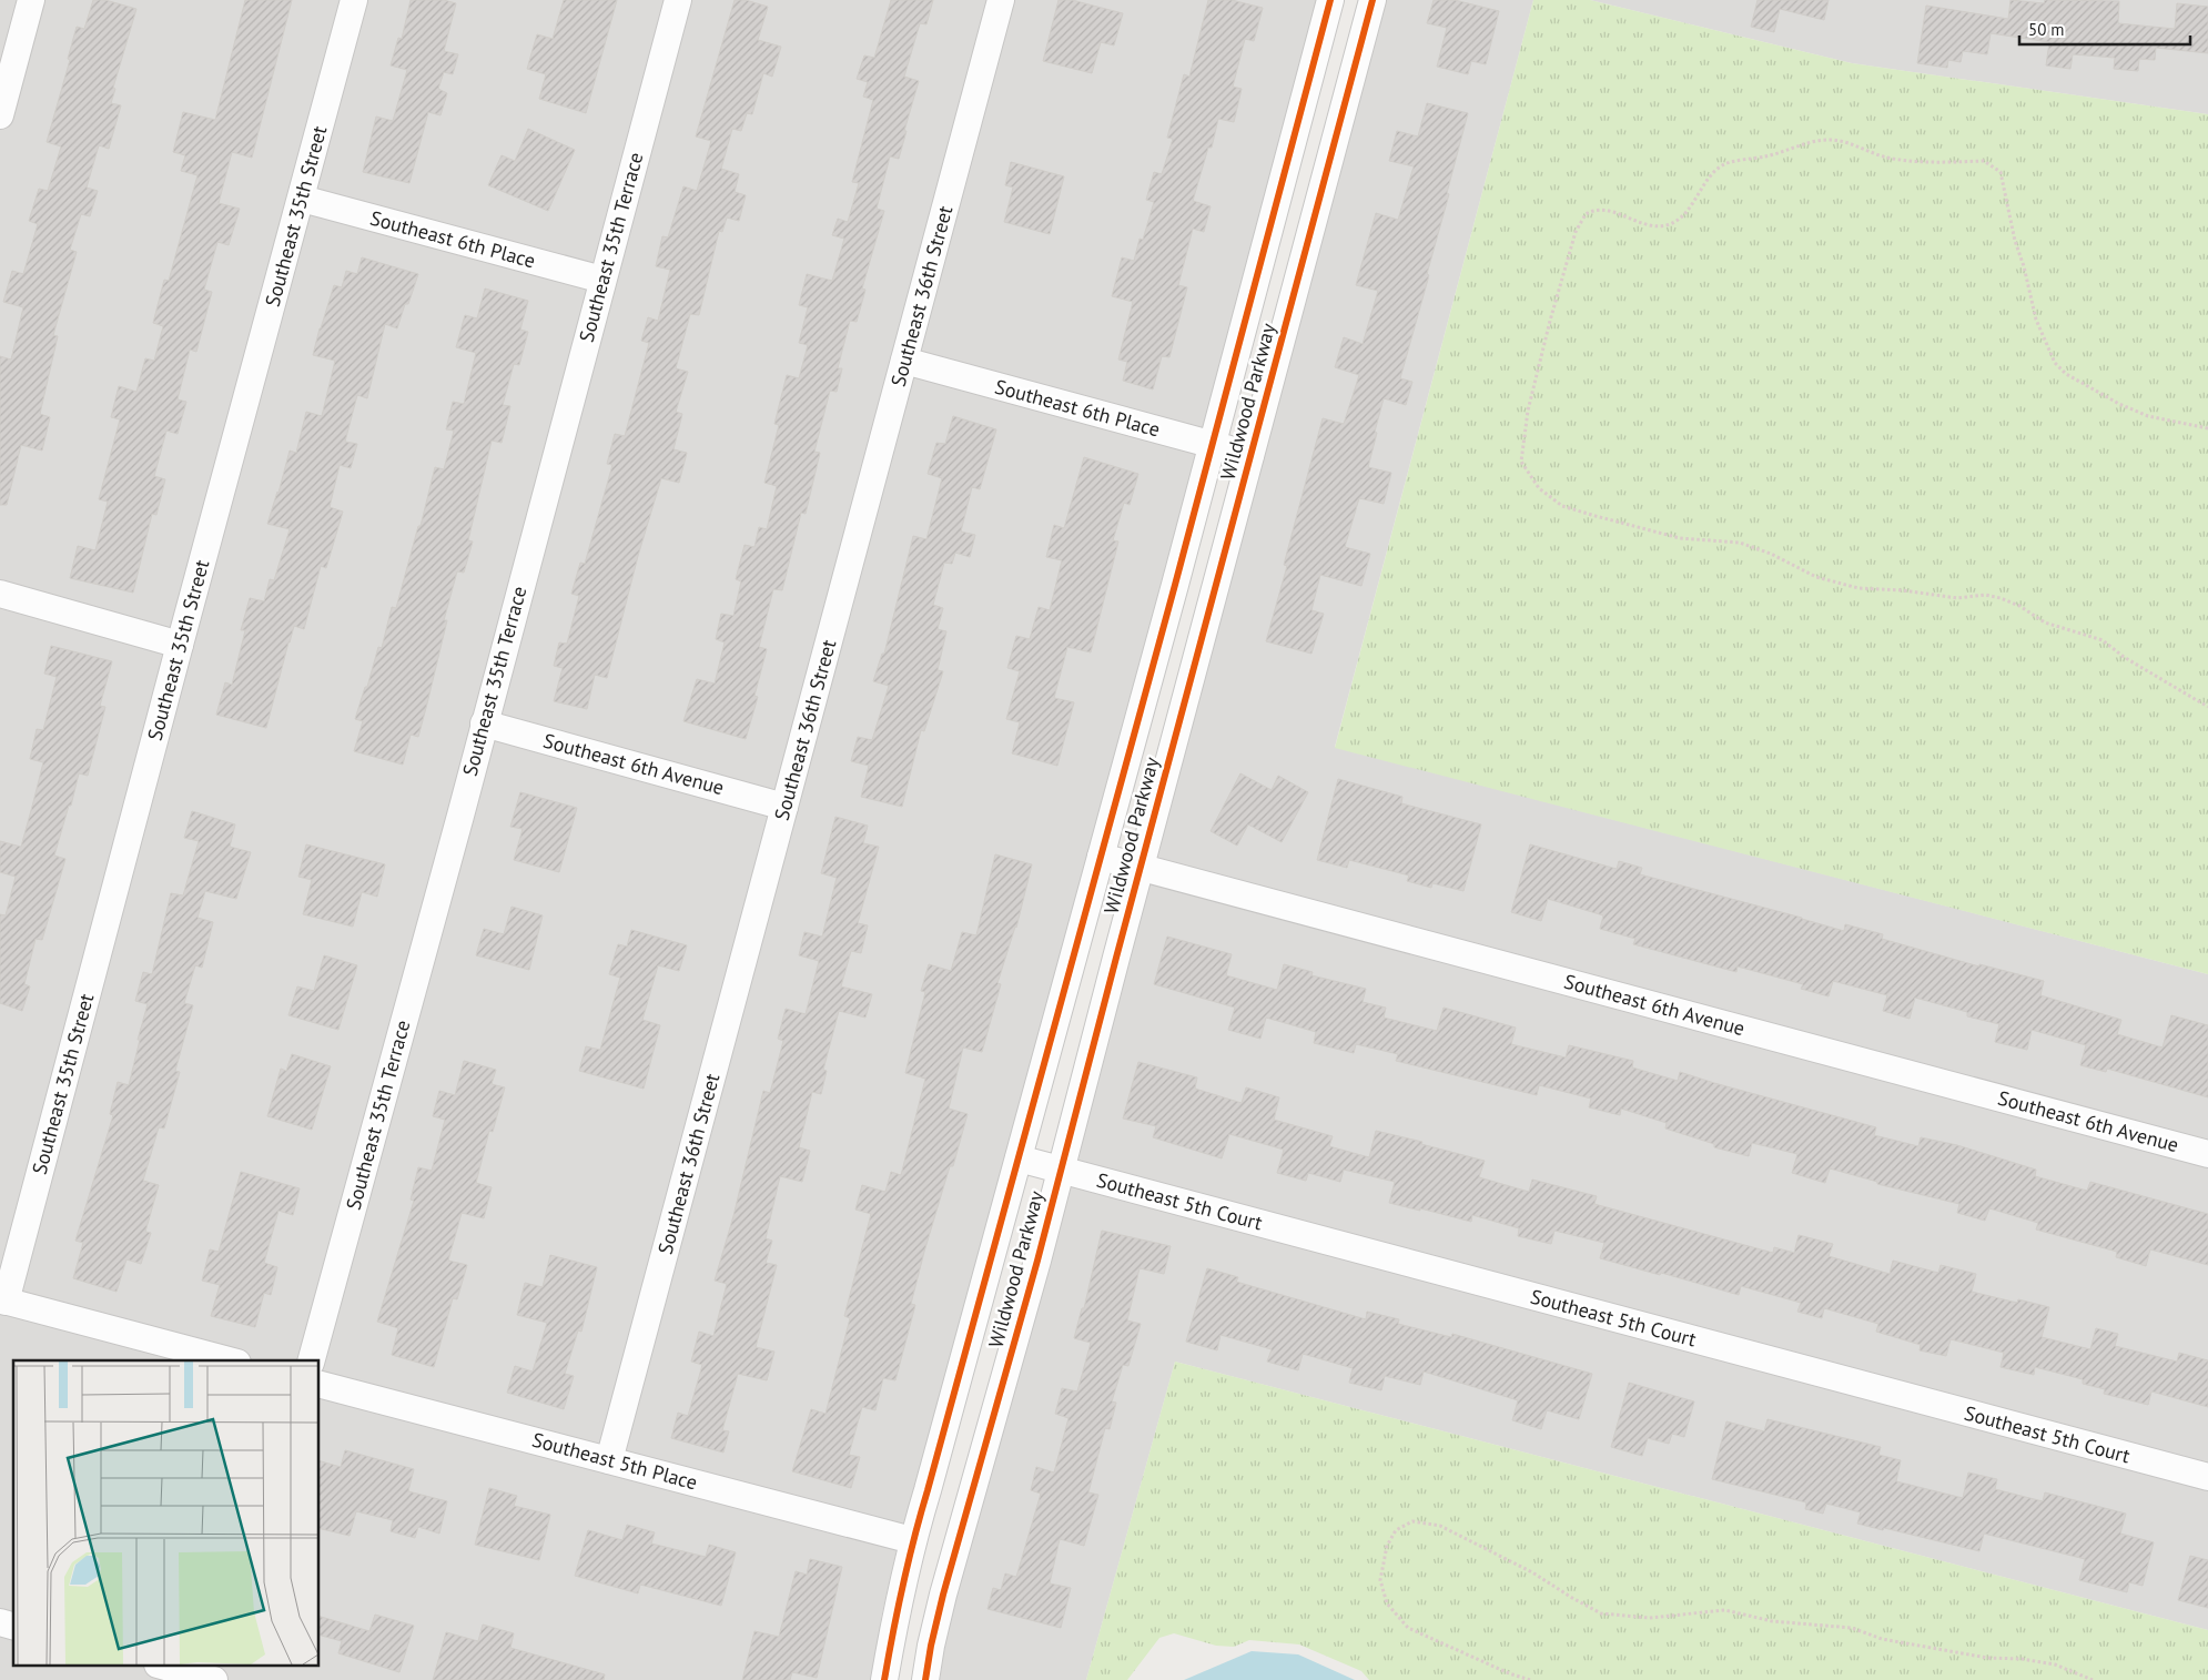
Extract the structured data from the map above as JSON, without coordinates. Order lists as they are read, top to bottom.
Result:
{
  "streets": {
    "street": [
      "Southeast 35th Street",
      "Southeast 6th Place",
      "Southeast 35th Terrace",
      "Southeast 36th Street",
      "Wildwood Parkway",
      "Southeast 6th Avenue",
      "Southeast 5th Court",
      "Southeast 5th Place"
    ]
  },
  "crossings": [
    ["Southeast 35th Street", "Southeast 6th Place"],
    ["Southeast 6th Place", "Southeast 35th Terrace"],
    ["Southeast 6th Place", "Southeast 36th Street"],
    ["Southeast 6th Place", "Wildwood Parkway"],
    ["Southeast 35th Terrace", "Southeast 6th Avenue"],
    ["Southeast 36th Street", "Southeast 6th Avenue"],
    ["Southeast 36th Street", "Southeast 5th Place"],
    ["Wildwood Parkway", "Southeast 6th Avenue"],
    ["Wildwood Parkway", "Southeast 5th Court"],
    ["Wildwood Parkway", "Southeast 5th Place"]
  ],
  "scale_bar": "50 m"
}
